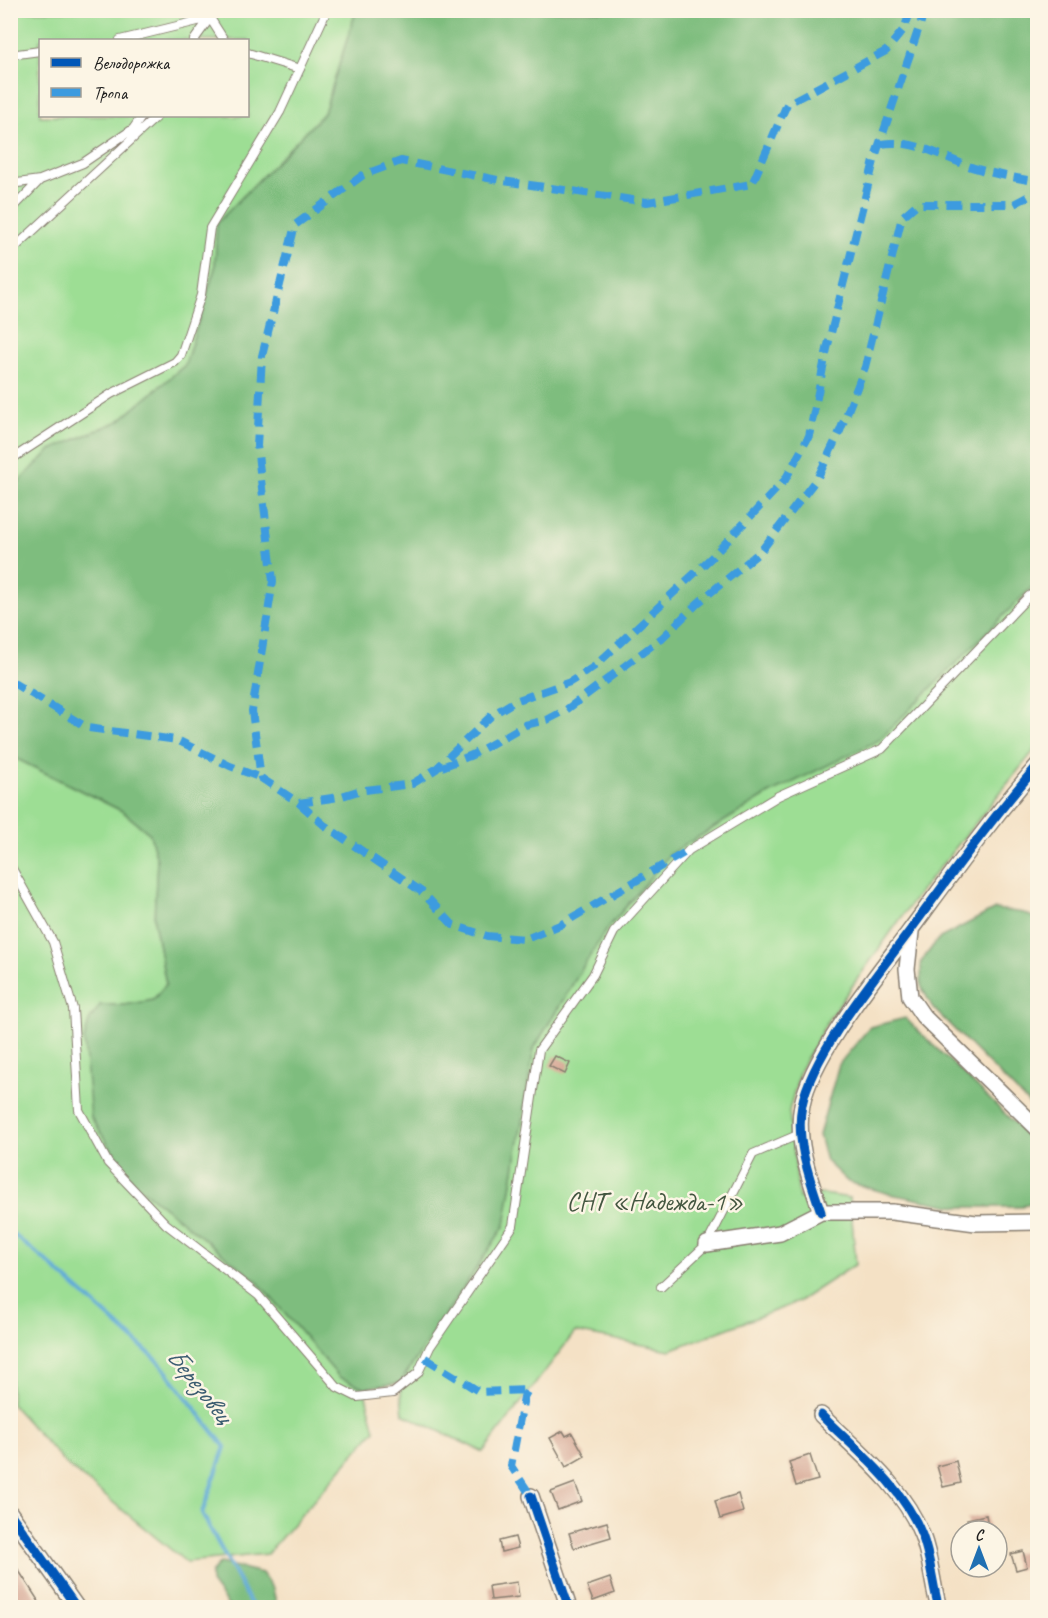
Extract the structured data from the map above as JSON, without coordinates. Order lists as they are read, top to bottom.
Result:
{
  "water": ["Березовец"],
  "parks": ["СНТ «Надежда-1»"],
  "legend": ["Велодорожка", "Тропа"],
  "north": "top"
}
